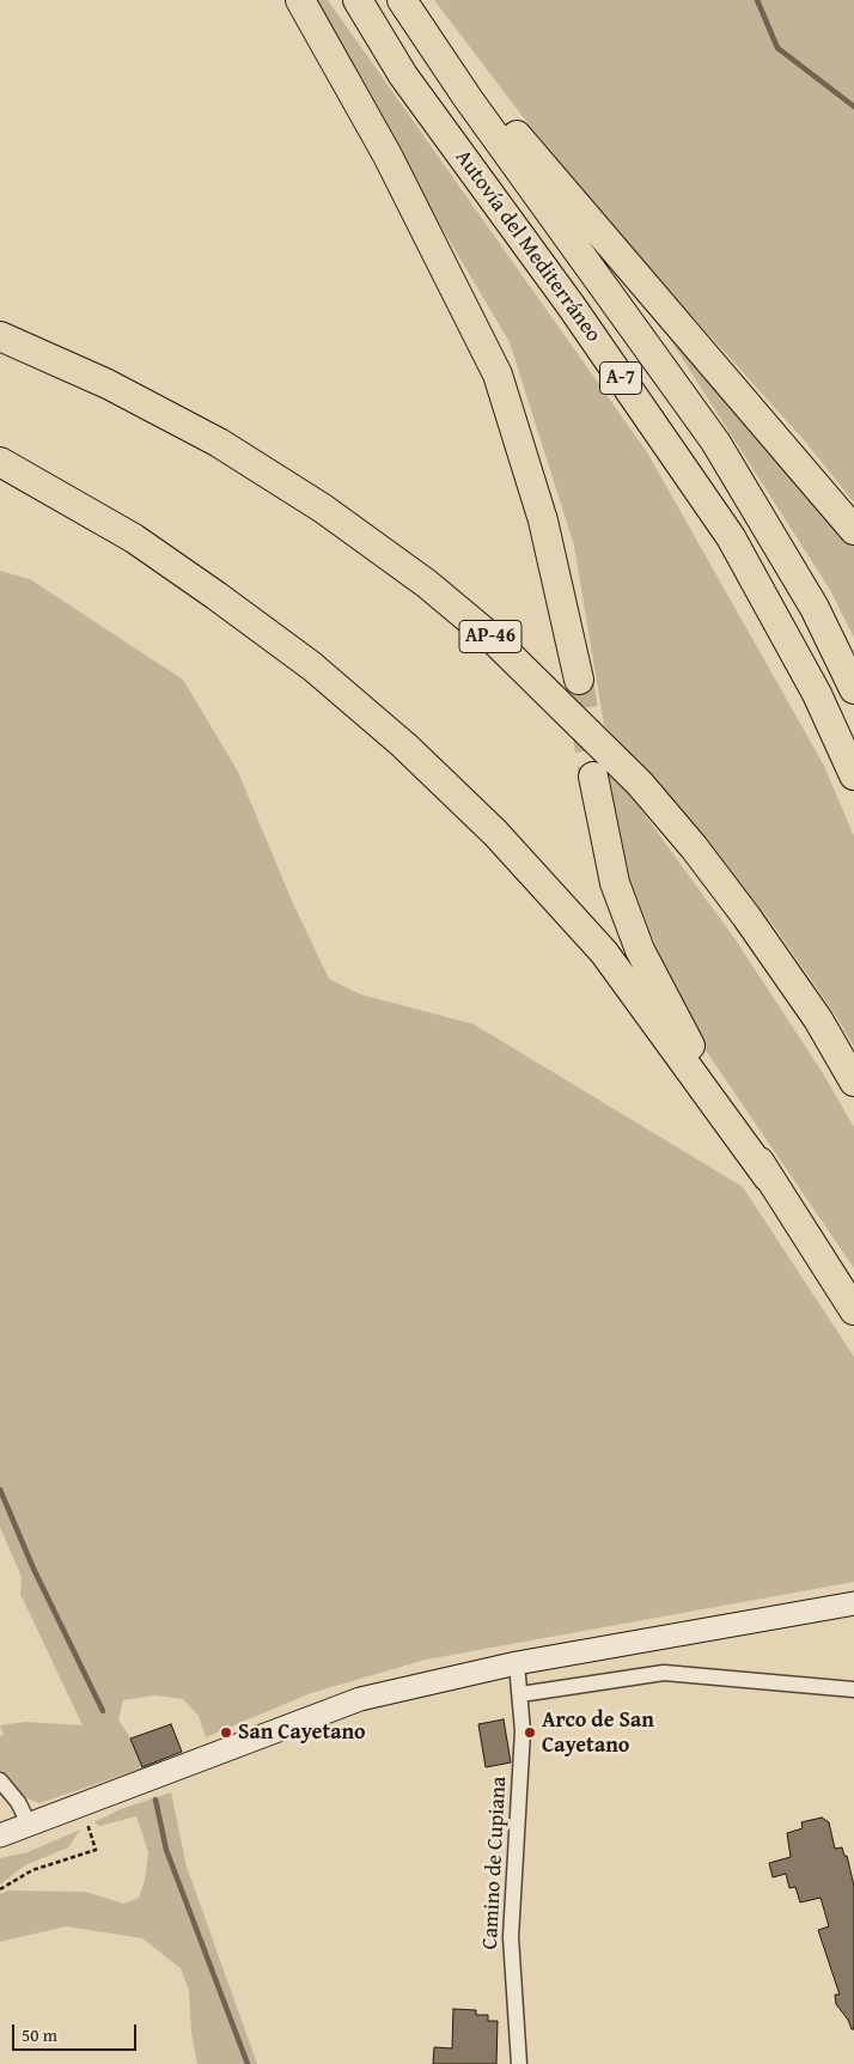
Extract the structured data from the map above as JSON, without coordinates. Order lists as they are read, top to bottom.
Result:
{
  "streets": {
    "highway": ["Autovía del Mediterráneo", "A-7", "AP-46"],
    "street": ["Camino de Cupiana"]
  },
  "places": ["San Cayetano", "Arco de San Cayetano"],
  "scale_bar": "50 m"
}
